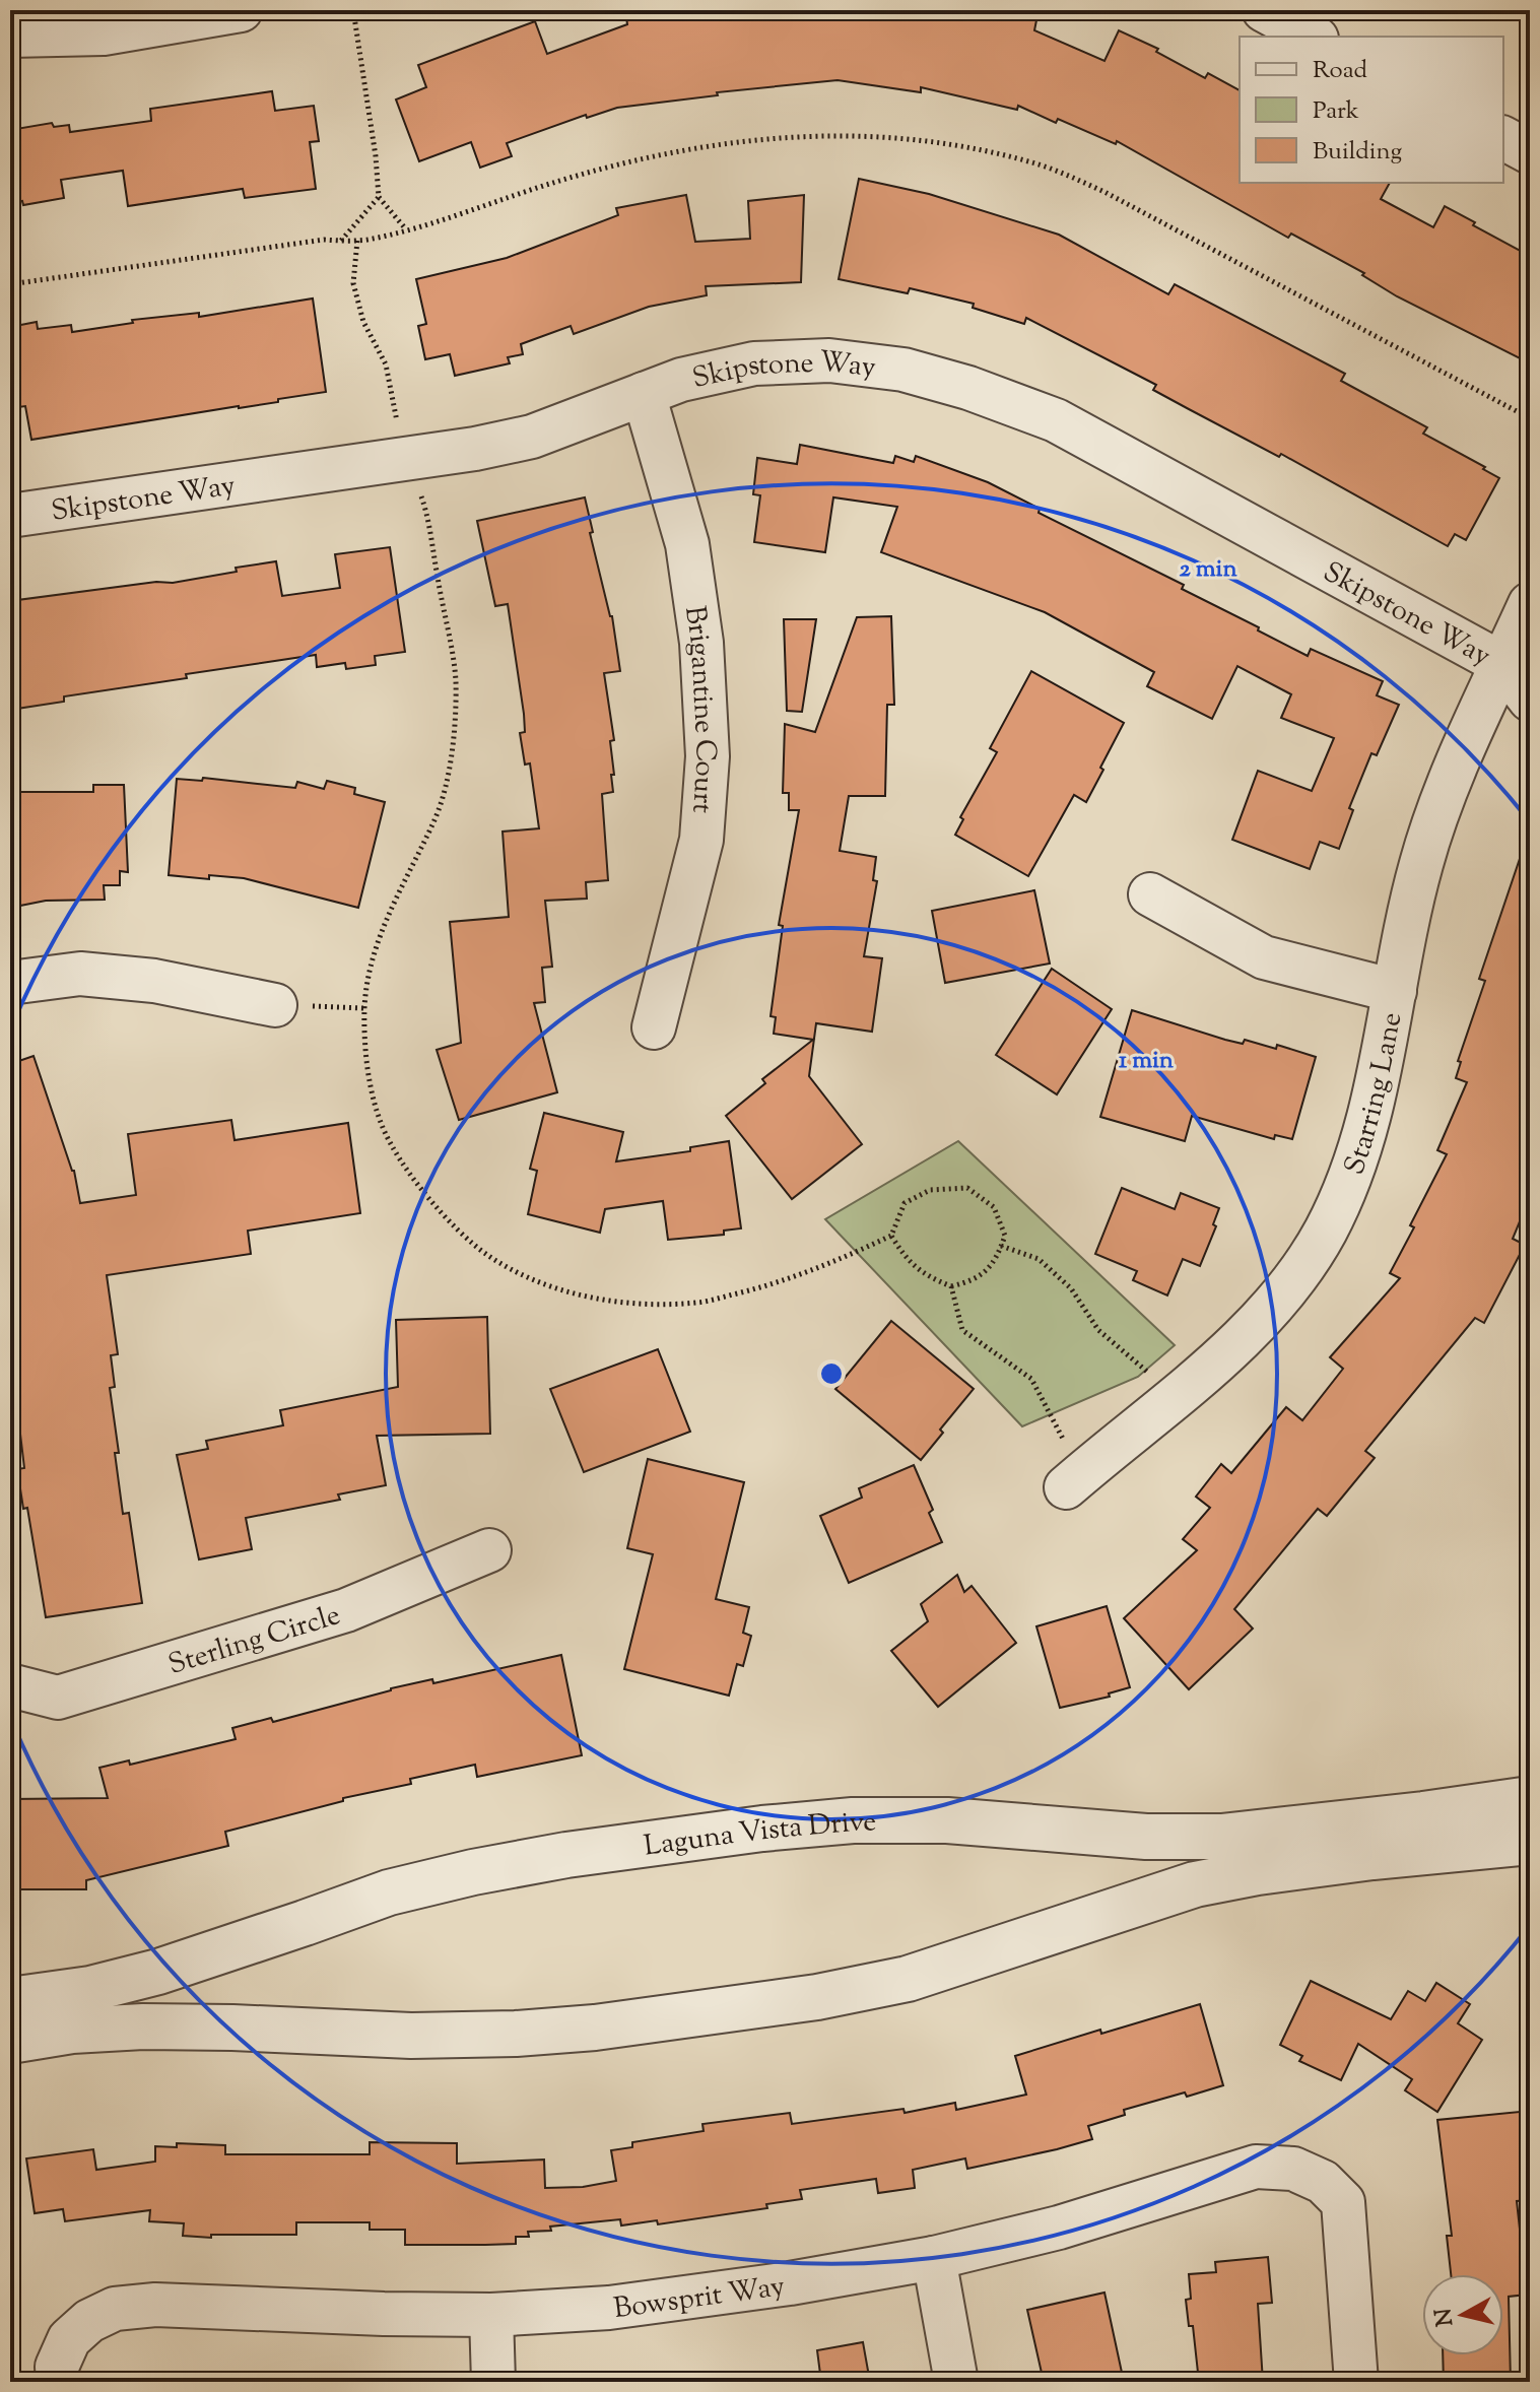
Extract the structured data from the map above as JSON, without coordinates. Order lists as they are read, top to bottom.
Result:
{
  "streets": {
    "street": [
      "Skipstone Way",
      "Brigantine Court",
      "Starring Lane",
      "Sterling Circle",
      "Laguna Vista Drive",
      "Bowsprit Way"
    ]
  },
  "crossings": [
    ["Skipstone Way", "Brigantine Court"],
    ["Skipstone Way", "Starring Lane"]
  ],
  "legend": ["Road", "Park", "Building"],
  "north": "left",
  "rings": ["2 min", "1 min"]
}
